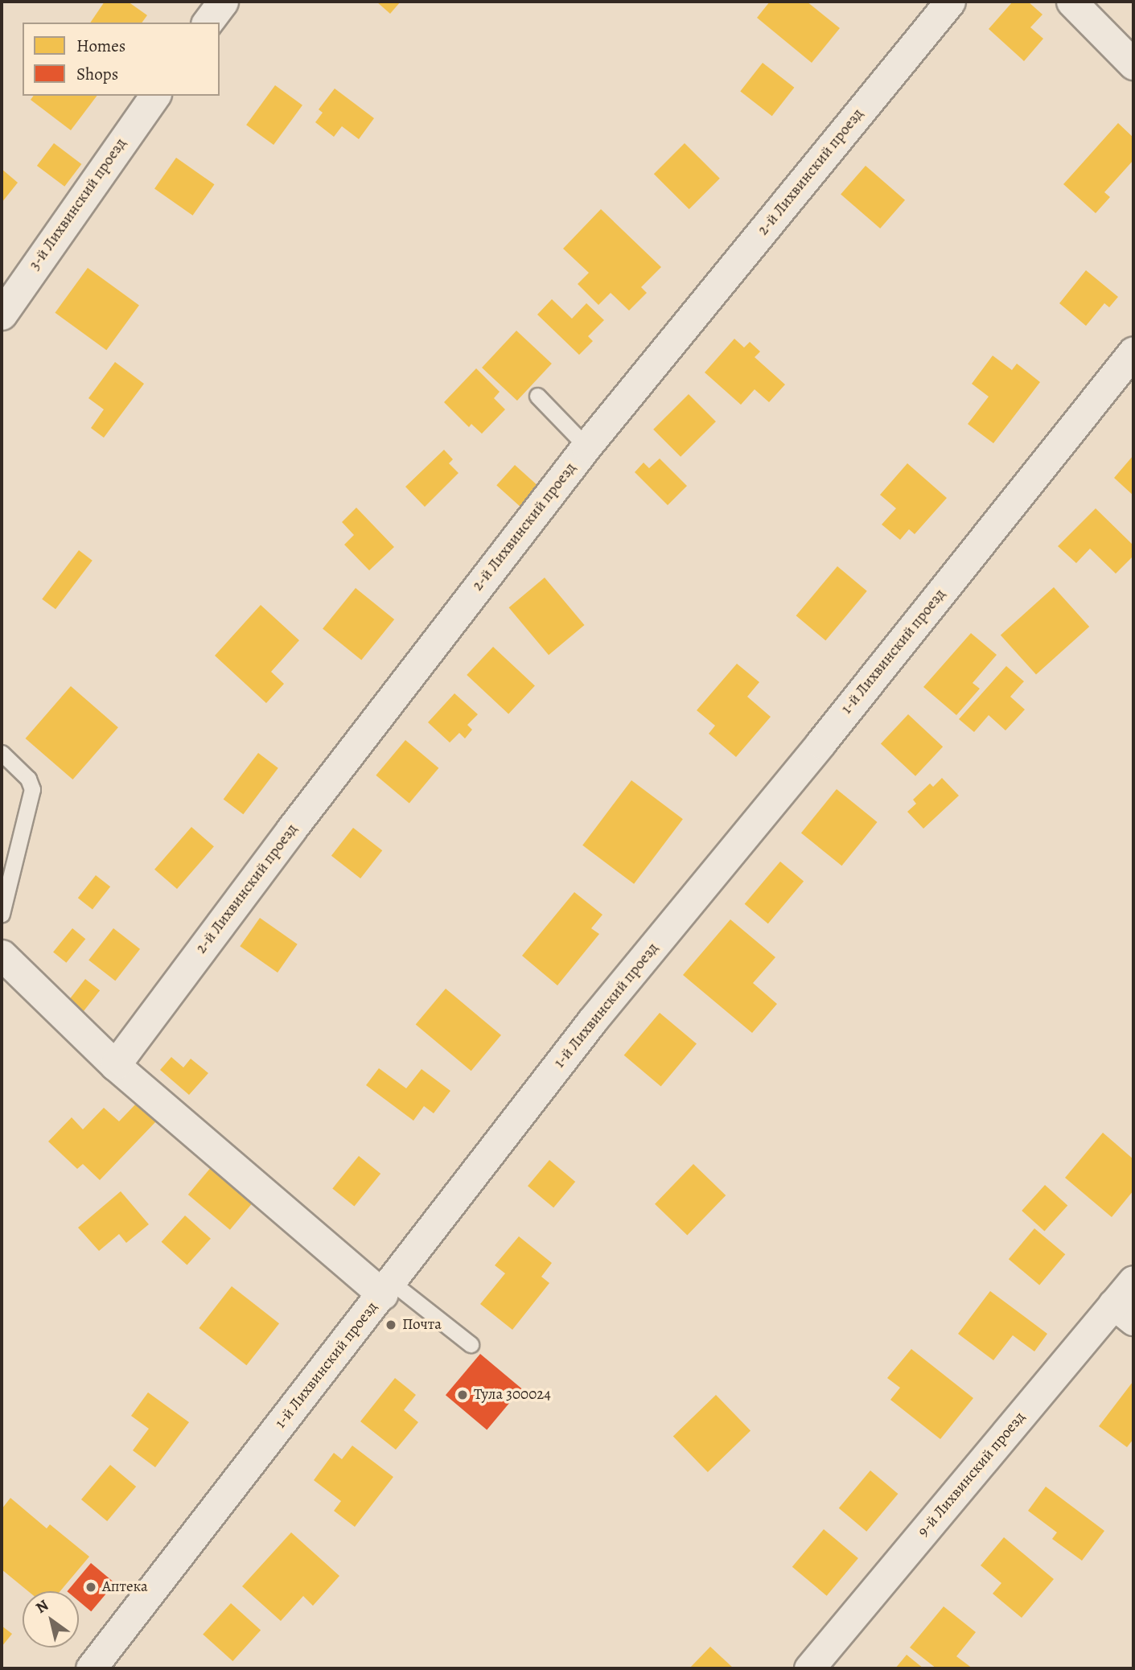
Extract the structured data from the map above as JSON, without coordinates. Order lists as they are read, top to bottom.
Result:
{
  "streets": {
    "street": [
      "2-й Лихвинский проезд",
      "3-й Лихвинский проезд",
      "1-й Лихвинский проезд",
      "9-й Лихвинский проезд"
    ]
  },
  "places": ["Почта", "Тула 300024", "Аптека"],
  "legend": ["Homes", "Shops"],
  "north": "top left"
}
